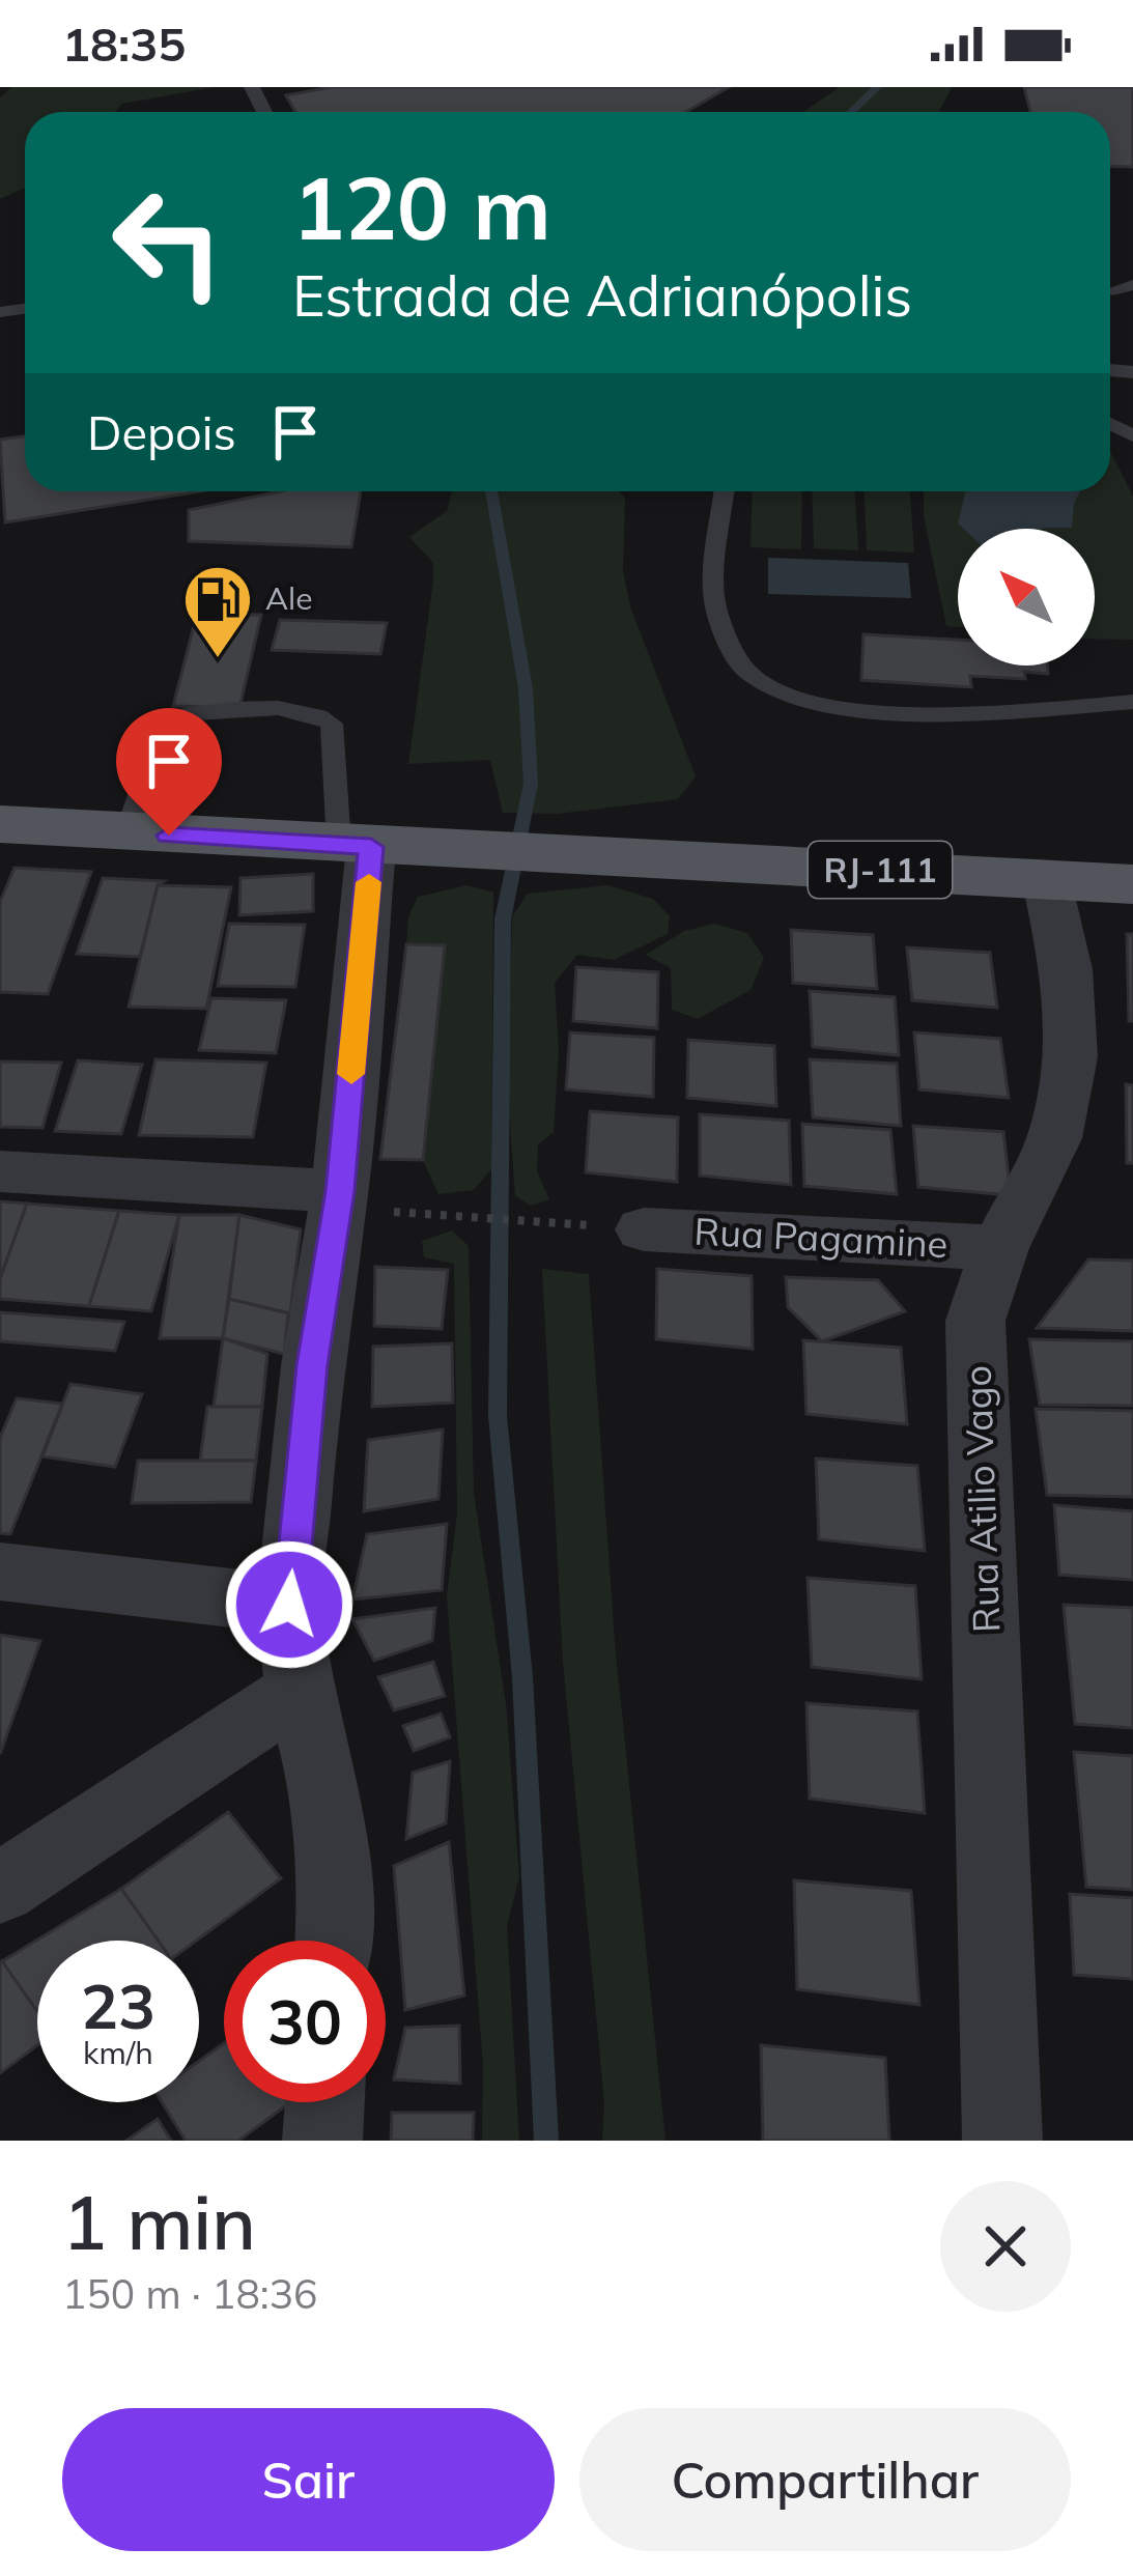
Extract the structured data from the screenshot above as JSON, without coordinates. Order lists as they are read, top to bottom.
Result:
{
  "streets": {
    "main road": ["RJ-111"],
    "street": ["Rua Pagamine", "Rua Atilio Vago"]
  },
  "crossings": [
    ["RJ-111", "Rua Atilio Vago"],
    ["Rua Pagamine", "Rua Atilio Vago"]
  ],
  "places": {
    "fuel station": ["Ale"]
  },
  "north": "top left",
  "page": {
    "status": "18:35",
    "turn": ["120 m", "Estrada de Adrianópolis"],
    "then": "Depois",
    "speed": "23 km/h",
    "limit": "30",
    "heading": ["1 min", "150 m · 18:36"],
    "buttons": ["Sair", "Compartilhar"]
  }
}
